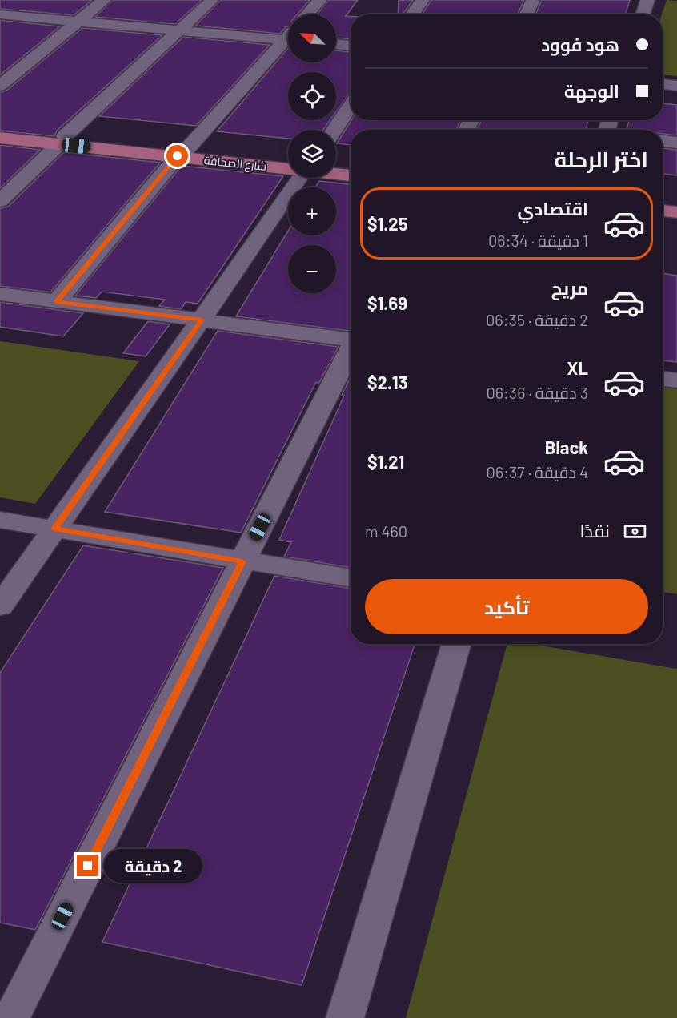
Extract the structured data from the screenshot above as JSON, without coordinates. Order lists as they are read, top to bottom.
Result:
{
  "streets": {
    "main road": ["شارع الصحافة"]
  },
  "north": "top left",
  "page": {
    "map_buttons": ["+", "−"],
    "banner": ["هود فوود", "الوجهة"],
    "heading": "اختر الرحلة",
    "list": [
      {
        "name": "اقتصادي",
        "note": "1 دقيقة · 06:34",
        "value": "$1.25"
      },
      {
        "name": "مريح",
        "note": "2 دقيقة · 06:35",
        "value": "$1.69"
      },
      {
        "name": "XL",
        "note": "3 دقيقة · 06:36",
        "value": "$2.13"
      },
      {
        "name": "Black",
        "note": "4 دقيقة · 06:37",
        "value": "$1.21"
      }
    ],
    "pay": ["نقدًا", "460 m"],
    "buttons": "تأكيد",
    "bubble": "2 دقيقة"
  }
}
